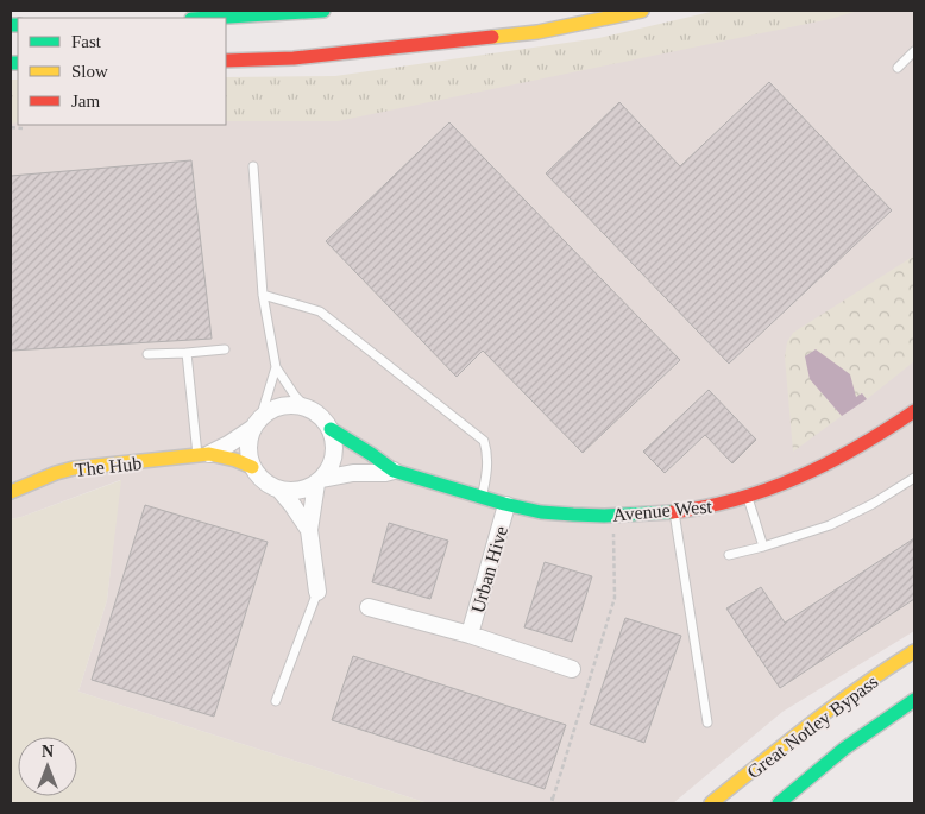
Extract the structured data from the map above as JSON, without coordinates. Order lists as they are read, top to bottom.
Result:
{
  "streets": {
    "main road": ["The Hub", "Avenue West", "Great Notley Bypass"],
    "street": ["Urban Hive"]
  },
  "crossings": [
    ["The Hub", "Avenue West"],
    ["Avenue West", "Urban Hive"]
  ],
  "legend": ["Fast", "Slow", "Jam"],
  "north": "top"
}
